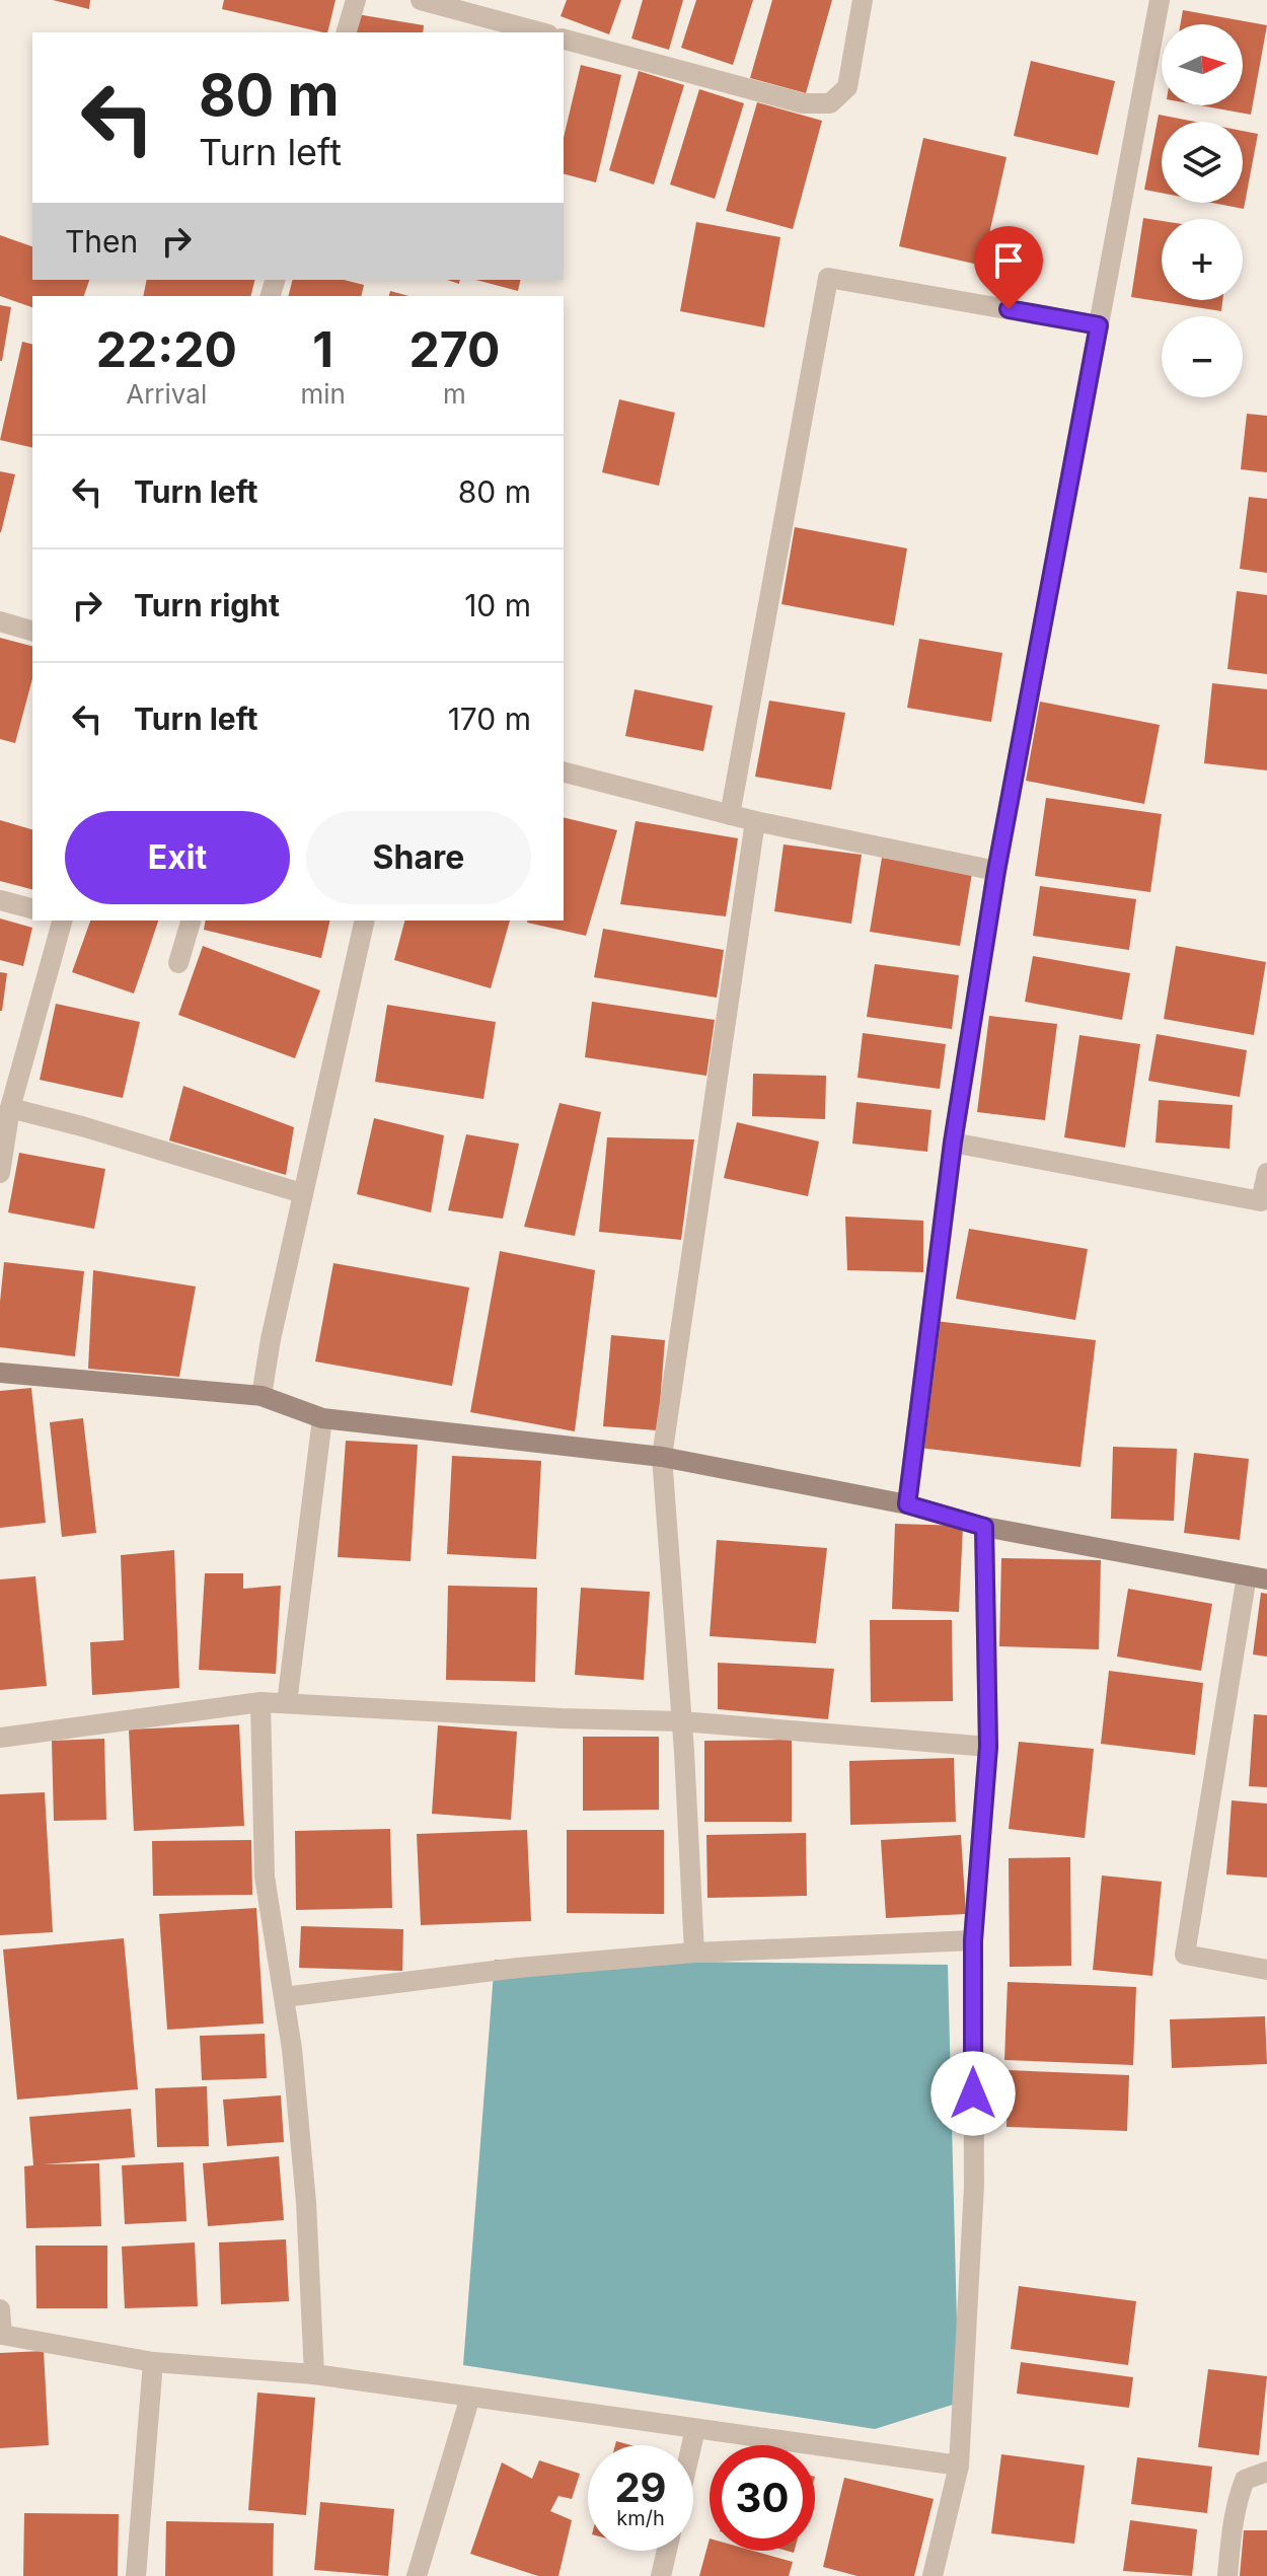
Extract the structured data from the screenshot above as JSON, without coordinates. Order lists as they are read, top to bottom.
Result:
{
  "north": "right",
  "page": {
    "map_buttons": ["+", "−"],
    "turn": ["80 m", "Turn left"],
    "then": "Then",
    "eta": [
      "22:20",
      "Arrival",
      "1",
      "min",
      "270",
      "m"
    ],
    "list": [
      {
        "name": "Turn left",
        "value": "80 m"
      },
      {
        "name": "Turn right",
        "value": "10 m"
      },
      {
        "name": "Turn left",
        "value": "170 m"
      }
    ],
    "buttons": ["Exit", "Share"],
    "speed": "29 km/h",
    "limit": "30"
  }
}
